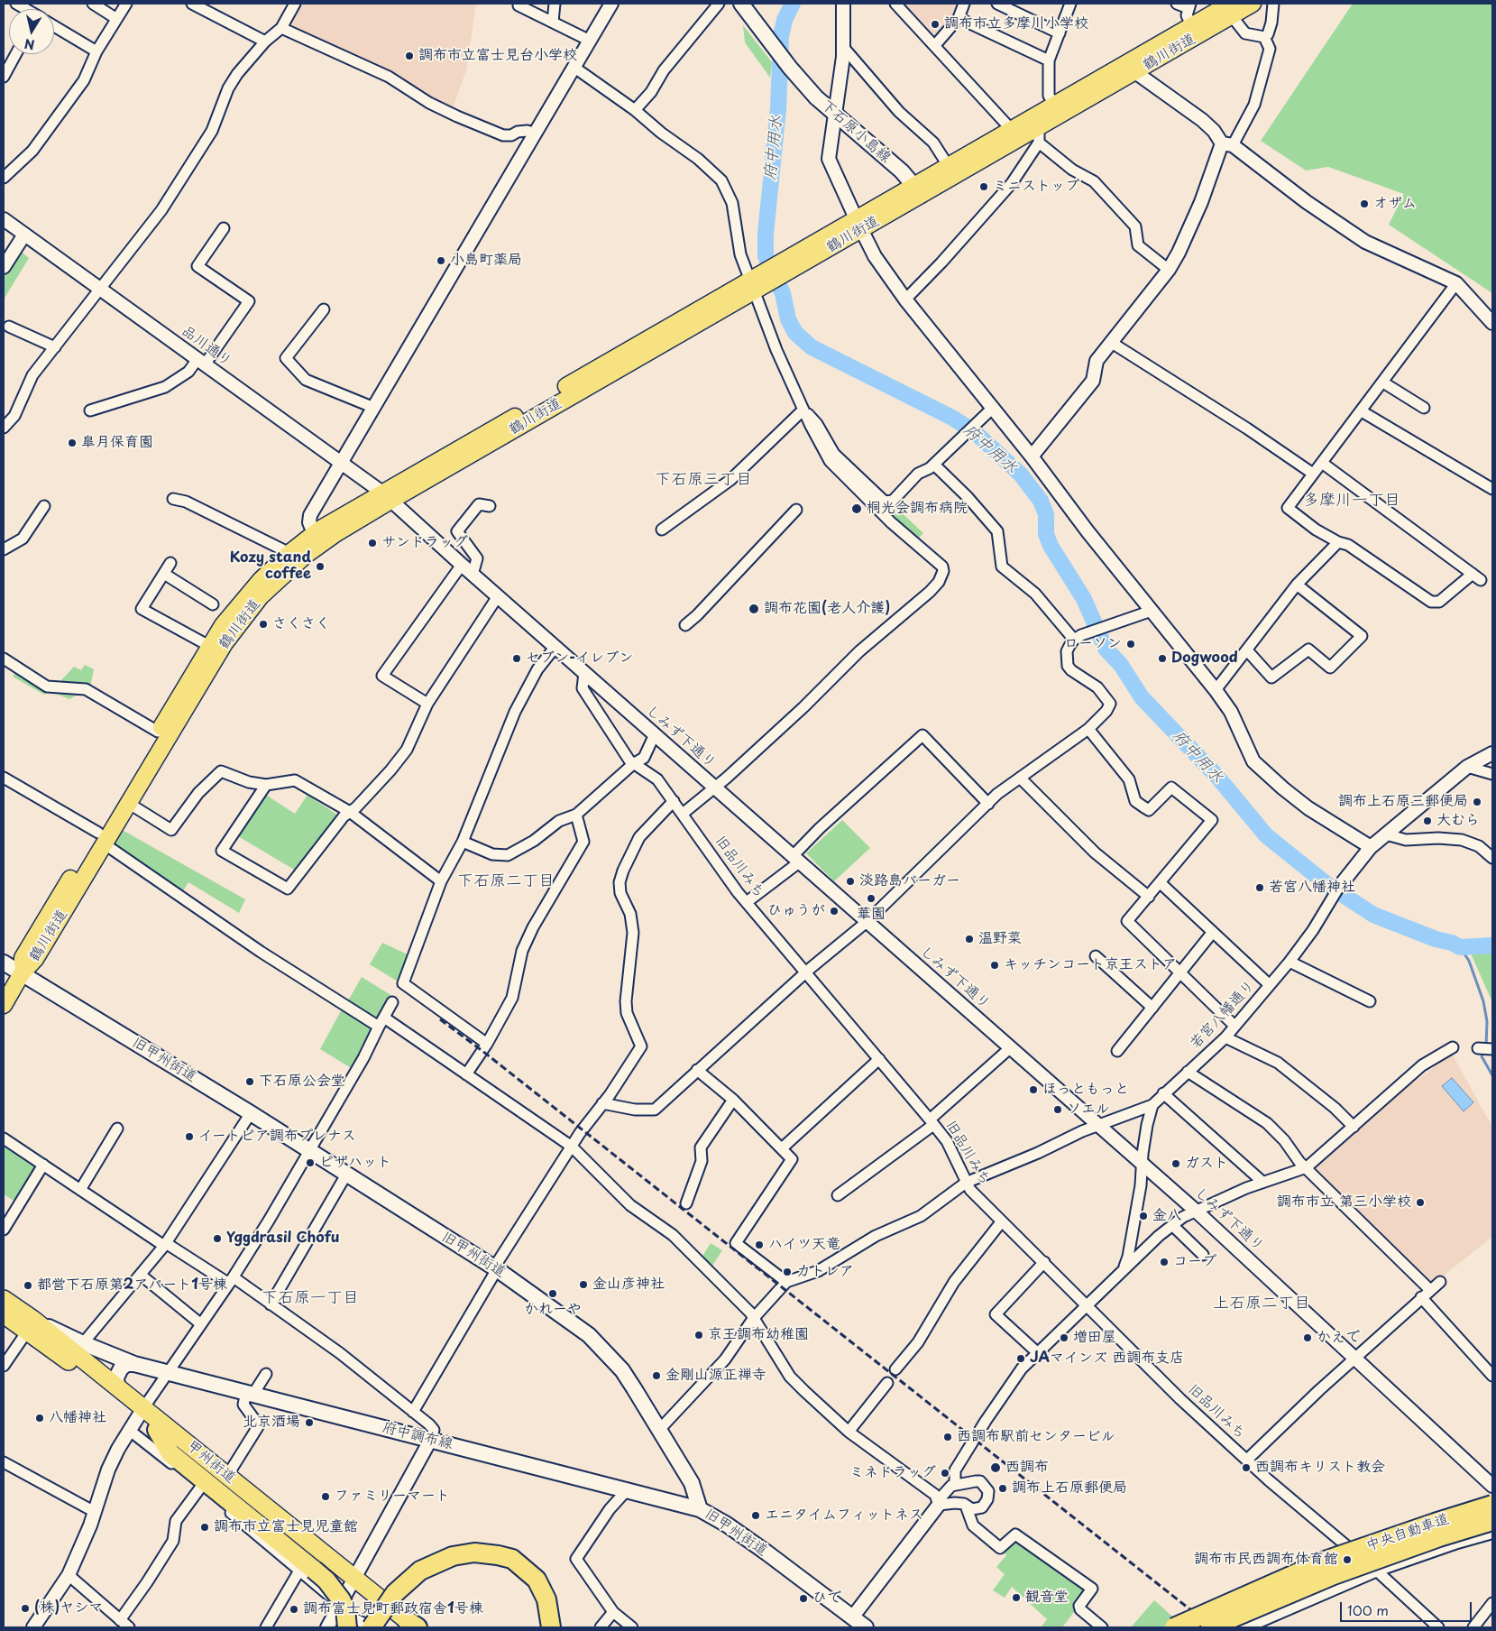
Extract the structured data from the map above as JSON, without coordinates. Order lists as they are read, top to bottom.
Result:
{
  "streets": {
    "highway": ["甲州街道", "中央自動車道"],
    "main road": [
      "鶴川街道",
      "下石原小島線",
      "旧甲州街道",
      "府中調布線"
    ],
    "street": [
      "品川通り",
      "しみず下通り",
      "旧品川みち",
      "若宮八幡通り"
    ]
  },
  "crossings": [
    ["鶴川街道", "下石原小島線"],
    ["鶴川街道", "品川通り"],
    ["鶴川街道", "しみず下通り"],
    ["鶴川街道", "旧甲州街道"],
    ["品川通り", "しみず下通り"],
    ["しみず下通り", "旧品川みち"],
    ["旧甲州街道", "府中調布線"],
    ["府中調布線", "甲州街道"]
  ],
  "districts": [
    "下石原三丁目",
    "多摩川一丁目",
    "下石原二丁目",
    "下石原一丁目",
    "上石原二丁目"
  ],
  "water": ["府中用水"],
  "places": [
    "調布市立多摩川小学校",
    "調布市立富士見台小学校",
    "ミニストップ",
    "オザム",
    "小島町薬局",
    "皐月保育園",
    "桐光会調布病院",
    "サンドラッグ",
    "Kozy stand coffee",
    "調布花園(老人介護)",
    "さくさく",
    "ローソン",
    "セブン-イレブン",
    "Dogwood",
    "調布上石原三郵便局",
    "大むら",
    "淡路島バーガー",
    "若宮八幡神社",
    "華園",
    "ひゅうが",
    "温野菜",
    "キッチンコート京王ストア",
    "下石原公会堂",
    "ほっともっと",
    "ソエル",
    "イートピア調布プレナス",
    "ピザハット",
    "ガスト",
    "調布市立 第三小学校",
    "金八",
    "Yggdrasil Chofu",
    "ハイツ天竜",
    "コープ",
    "カトレア",
    "金山彦神社",
    "都営下石原第2アパート1号棟",
    "かれーや",
    "京王調布幼稚園",
    "増田屋",
    "かえで",
    "JAマインズ 西調布支店",
    "金剛山源正禅寺",
    "八幡神社",
    "北京酒場",
    "西調布駅前センタービル",
    "西調布",
    "西調布キリスト教会",
    "ミネドラッグ",
    "調布上石原郵便局",
    "ファミリーマート",
    "エニタイムフィットネス",
    "調布市立富士見児童館",
    "調布市民西調布体育館",
    "観音堂",
    "ひで",
    "(株)ヤシマ",
    "調布富士見町郵政宿舎1号棟"
  ],
  "scale_bar": "100 m",
  "north": "bottom"
}
